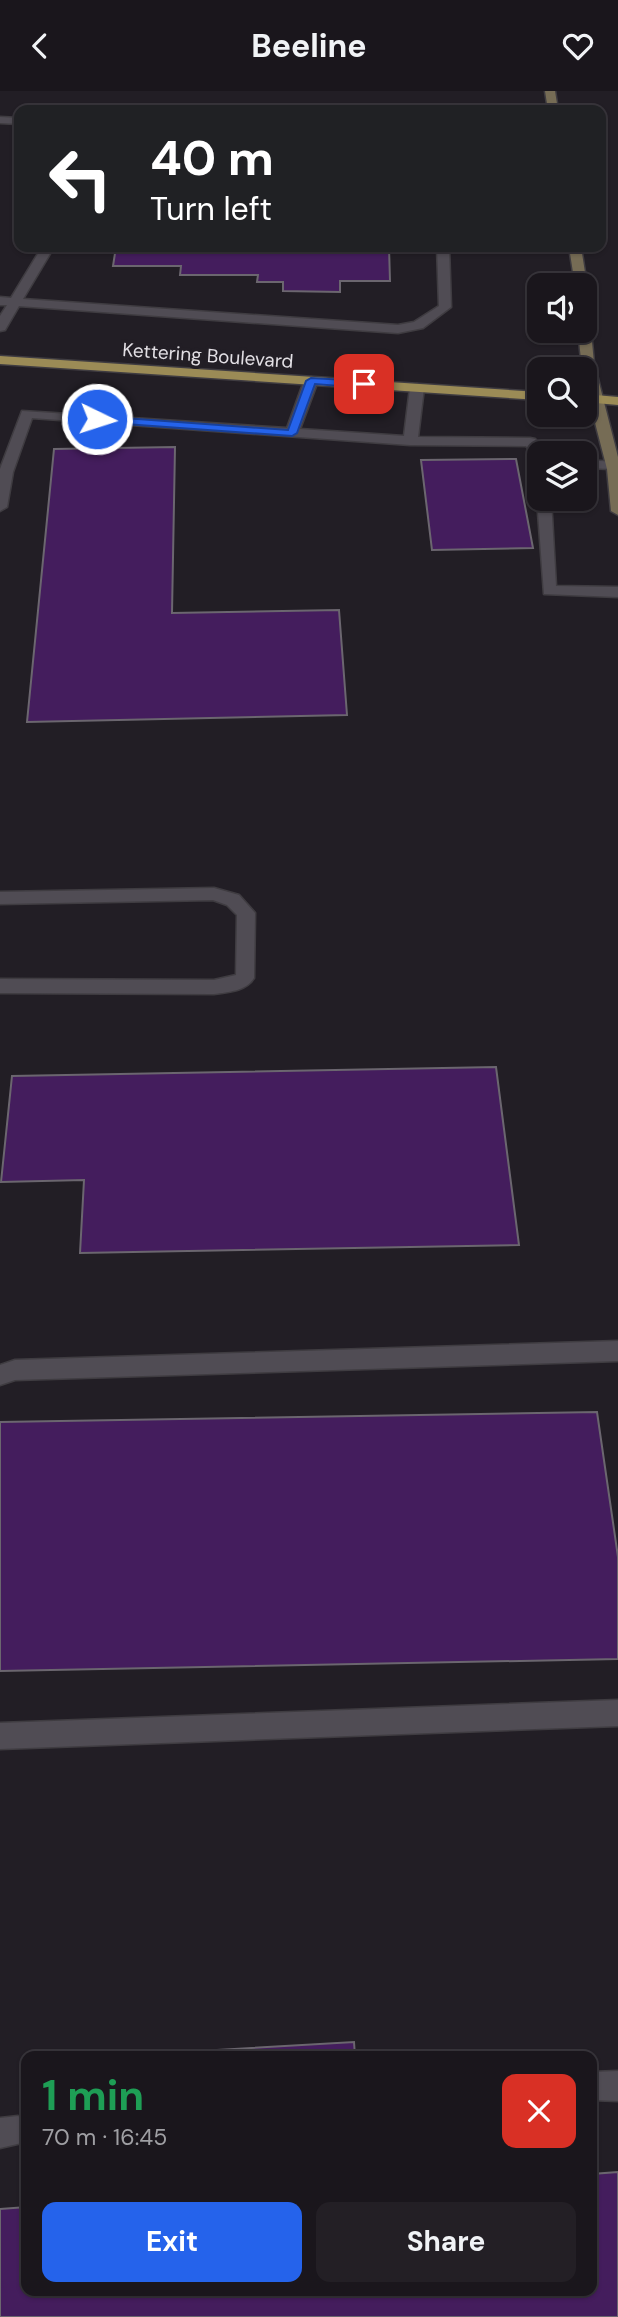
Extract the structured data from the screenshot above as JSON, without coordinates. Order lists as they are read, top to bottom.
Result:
{
  "streets": {
    "main road": ["Kettering Boulevard"]
  },
  "page": {
    "header": "Beeline",
    "turn": ["40 m", "Turn left"],
    "heading": ["1 min", "70 m · 16:45"],
    "buttons": ["Exit", "Share"]
  }
}
